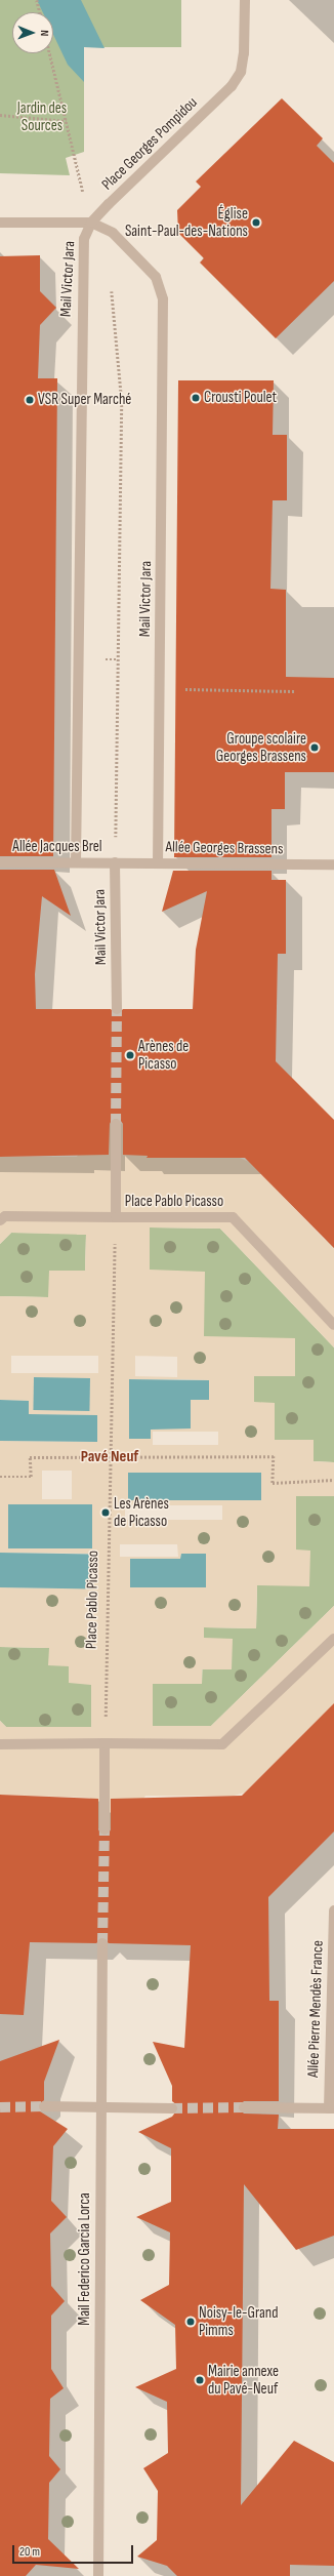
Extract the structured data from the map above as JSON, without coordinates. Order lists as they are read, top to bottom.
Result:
{
  "streets": {
    "street": [
      "Place Georges Pompidou",
      "Mail Victor Jara",
      "Allée Jacques Brel",
      "Allée Georges Brassens",
      "Place Pablo Picasso",
      "Allée Pierre Mendès France",
      "Mail Federico Garcia Lorca"
    ]
  },
  "crossings": [
    ["Place Georges Pompidou", "Mail Victor Jara"],
    ["Mail Victor Jara", "Allée Jacques Brel"],
    ["Mail Victor Jara", "Allée Georges Brassens"],
    ["Allée Jacques Brel", "Allée Georges Brassens"]
  ],
  "districts": ["Pavé Neuf"],
  "parks": ["Jardin des Sources"],
  "places": [
    "Église Saint-Paul-des-Nations",
    "Crousti Poulet",
    "VSR Super Marché",
    "Groupe scolaire Georges Brassens",
    "Arènes de Picasso",
    "Les Arènes de Picasso",
    "Noisy-le-Grand Pimms",
    "Mairie annexe du Pavé-Neuf"
  ],
  "scale_bar": "20 m",
  "north": "right"
}
